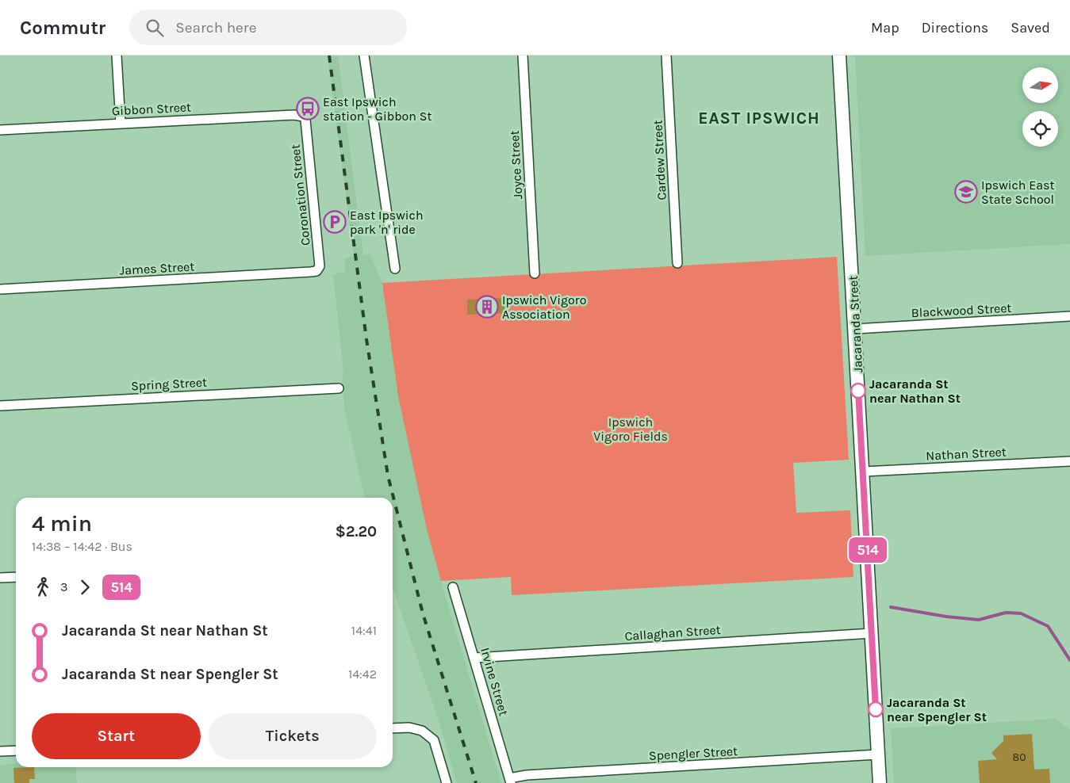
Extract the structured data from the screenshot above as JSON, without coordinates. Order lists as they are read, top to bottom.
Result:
{
  "streets": {
    "street": [
      "Gibbon Street",
      "Cardew Street",
      "Joyce Street",
      "Coronation Street",
      "James Street",
      "Blackwood Street",
      "Jacaranda Street",
      "Spring Street",
      "Nathan Street",
      "Callaghan Street",
      "Irvine Street",
      "Spengler Street"
    ]
  },
  "crossings": [
    ["Gibbon Street", "Coronation Street"],
    ["Coronation Street", "James Street"],
    ["Blackwood Street", "Jacaranda Street"],
    ["Jacaranda Street", "Nathan Street"],
    ["Jacaranda Street", "Callaghan Street"],
    ["Jacaranda Street", "Spengler Street"],
    ["Callaghan Street", "Irvine Street"],
    ["Irvine Street", "Spengler Street"]
  ],
  "districts": ["EAST IPSWICH"],
  "parks": ["Ipswich Vigoro Fields"],
  "places": {
    "bus stop": ["East Ipswich station - Gibbon St"],
    "school or university": ["Ipswich East State School"],
    "parking": ["East Ipswich park 'n' ride"],
    "building": ["Ipswich Vigoro Association"],
    "other": ["Jacaranda St near Nathan St", "Jacaranda St near Spengler St"]
  },
  "lines": ["bus line 514"],
  "house_numbers": ["80"],
  "north": "right",
  "page": {
    "header": "Commutr",
    "search": "Search here",
    "nav": ["Map", "Directions", "Saved"],
    "on_map": "514",
    "heading": ["4 min", "14:38 – 14:42 · Bus", "$2.20"],
    "legs": ["3", "514"],
    "list": [
      {
        "name": "Jacaranda St near Nathan St",
        "value": "14:41"
      },
      {
        "name": "Jacaranda St near Spengler St",
        "value": "14:42"
      }
    ],
    "buttons": ["Start", "Tickets"]
  }
}
